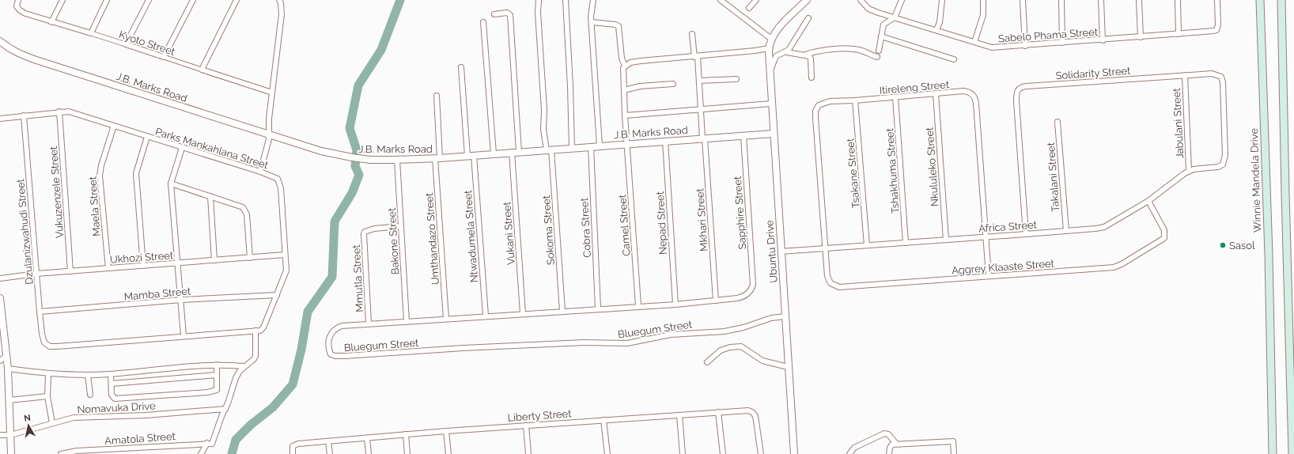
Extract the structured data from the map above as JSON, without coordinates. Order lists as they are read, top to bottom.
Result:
{
  "streets": {
    "main road": ["Winnie Mandela Drive"],
    "street": [
      "Sabelo Phama Street",
      "Kyoto Street",
      "Solidarity Street",
      "J.B. Marks Road",
      "Itireleng Street",
      "Jabulani Street",
      "Parks Mankahlana Street",
      "Nkululeko Street",
      "Tshakhuma Street",
      "Tsakane Street",
      "Takalani Street",
      "Vukuzenzele Street",
      "Maela Street",
      "Sapphire Street",
      "Mkhari Street",
      "Nepad Street",
      "Camel Street",
      "Africa Street",
      "Cobra Street",
      "Sokoma Street",
      "Dzulanizwahudi Street",
      "Vukani Street",
      "Ntwadumela Street",
      "Umthandazo Street",
      "Bakone Street",
      "Ubuntu Drive",
      "Ukhozi Street",
      "Aggrey Klaaste Street",
      "Mmutla Street",
      "Mamba Street",
      "Bluegum Street",
      "Nomavuka Drive",
      "Liberty Street",
      "Amatola Street"
    ]
  },
  "crossings": [
    ["Solidarity Street", "Jabulani Street"],
    ["Solidarity Street", "Africa Street"],
    ["J.B. Marks Road", "Sapphire Street"],
    ["J.B. Marks Road", "Mkhari Street"],
    ["J.B. Marks Road", "Nepad Street"],
    ["J.B. Marks Road", "Camel Street"],
    ["J.B. Marks Road", "Cobra Street"],
    ["J.B. Marks Road", "Sokoma Street"],
    ["J.B. Marks Road", "Vukani Street"],
    ["J.B. Marks Road", "Ntwadumela Street"],
    ["J.B. Marks Road", "Umthandazo Street"],
    ["J.B. Marks Road", "Bakone Street"],
    ["J.B. Marks Road", "Ubuntu Drive"],
    ["Itireleng Street", "Nkululeko Street"],
    ["Itireleng Street", "Tshakhuma Street"],
    ["Itireleng Street", "Tsakane Street"],
    ["Itireleng Street", "Africa Street"],
    ["Itireleng Street", "Aggrey Klaaste Street"],
    ["Jabulani Street", "Africa Street"],
    ["Parks Mankahlana Street", "Vukuzenzele Street"],
    ["Parks Mankahlana Street", "Maela Street"],
    ["Parks Mankahlana Street", "Dzulanizwahudi Street"],
    ["Parks Mankahlana Street", "Ukhozi Street"],
    ["Parks Mankahlana Street", "Mamba Street"],
    ["Nkululeko Street", "Africa Street"],
    ["Tshakhuma Street", "Africa Street"],
    ["Tsakane Street", "Africa Street"],
    ["Takalani Street", "Africa Street"],
    ["Vukuzenzele Street", "Ukhozi Street"],
    ["Maela Street", "Ukhozi Street"],
    ["Sapphire Street", "Bluegum Street"],
    ["Mkhari Street", "Bluegum Street"],
    ["Nepad Street", "Bluegum Street"],
    ["Camel Street", "Bluegum Street"],
    ["Africa Street", "Ubuntu Drive"],
    ["Africa Street", "Aggrey Klaaste Street"],
    ["Cobra Street", "Bluegum Street"],
    ["Sokoma Street", "Bluegum Street"],
    ["Dzulanizwahudi Street", "Ukhozi Street"],
    ["Dzulanizwahudi Street", "Mamba Street"],
    ["Vukani Street", "Bluegum Street"],
    ["Ntwadumela Street", "Bluegum Street"],
    ["Umthandazo Street", "Bluegum Street"],
    ["Bakone Street", "Mmutla Street"],
    ["Bakone Street", "Bluegum Street"],
    ["Ubuntu Drive", "Bluegum Street"],
    ["Mmutla Street", "Bluegum Street"]
  ],
  "places": ["Sasol"],
  "north": "top"
}
